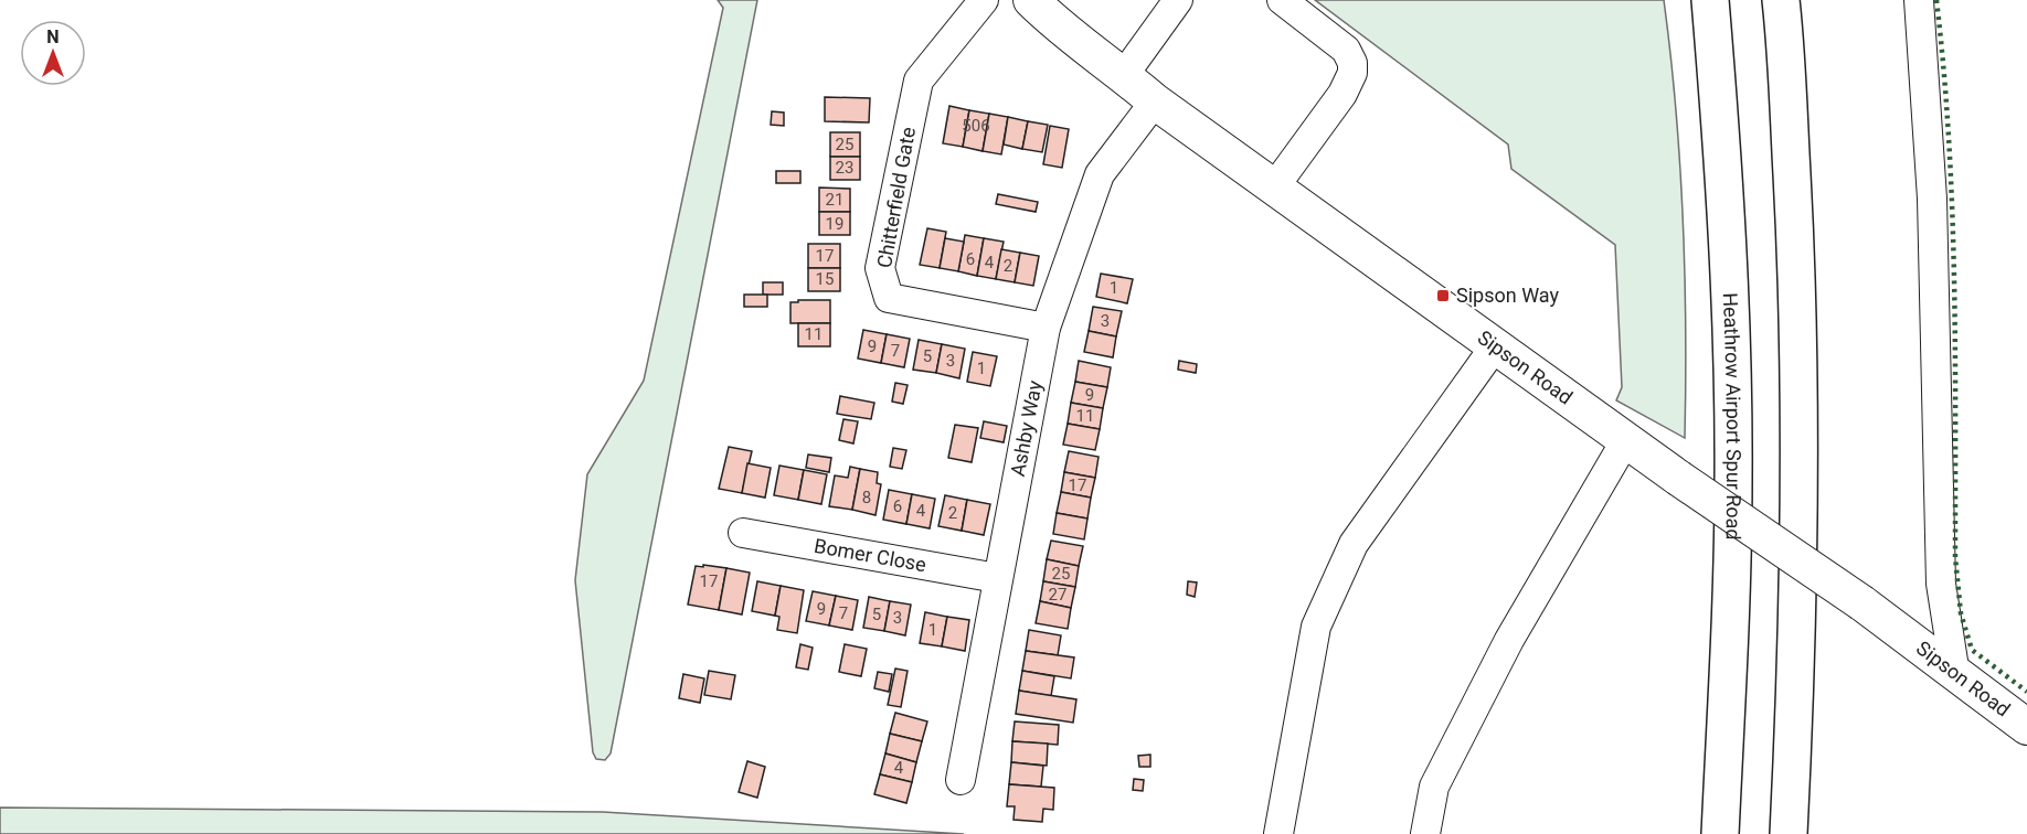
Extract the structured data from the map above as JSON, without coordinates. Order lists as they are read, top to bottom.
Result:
{
  "streets": {
    "highway": ["Heathrow Airport Spur Road"],
    "main road": ["Sipson Road"],
    "street": ["Chitterfield Gate", "Ashby Way", "Bomer Close"]
  },
  "crossings": [
    ["Chitterfield Gate", "Ashby Way"],
    ["Sipson Road", "Ashby Way"],
    ["Ashby Way", "Bomer Close"]
  ],
  "places": {
    "transit": ["Sipson Way"]
  },
  "house_numbers": [
    "506",
    "25",
    "23",
    "21",
    "19",
    "17",
    "6",
    "4",
    "2",
    "15",
    "1",
    "3",
    "11",
    "9",
    "7",
    "5",
    "3",
    "1",
    "9",
    "11",
    "17",
    "8",
    "6",
    "4",
    "2",
    "25",
    "17",
    "27",
    "9",
    "7",
    "5",
    "3",
    "1",
    "4"
  ],
  "north": "top"
}
